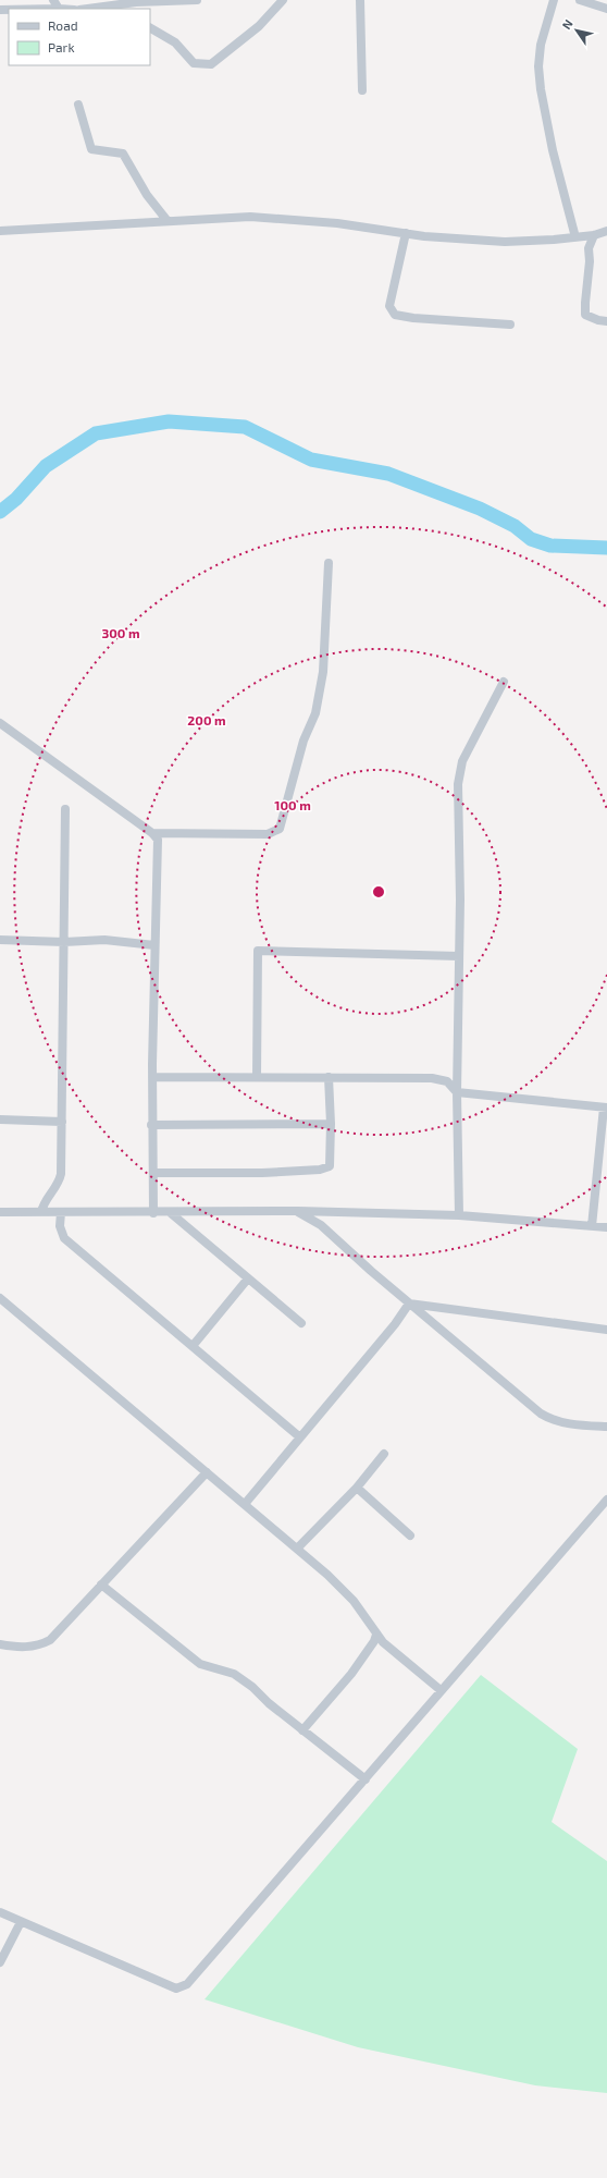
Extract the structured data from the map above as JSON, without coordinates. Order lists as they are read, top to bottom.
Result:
{
  "legend": ["Road", "Park"],
  "north": "top left",
  "rings": ["300 m", "200 m", "100 m"]
}
